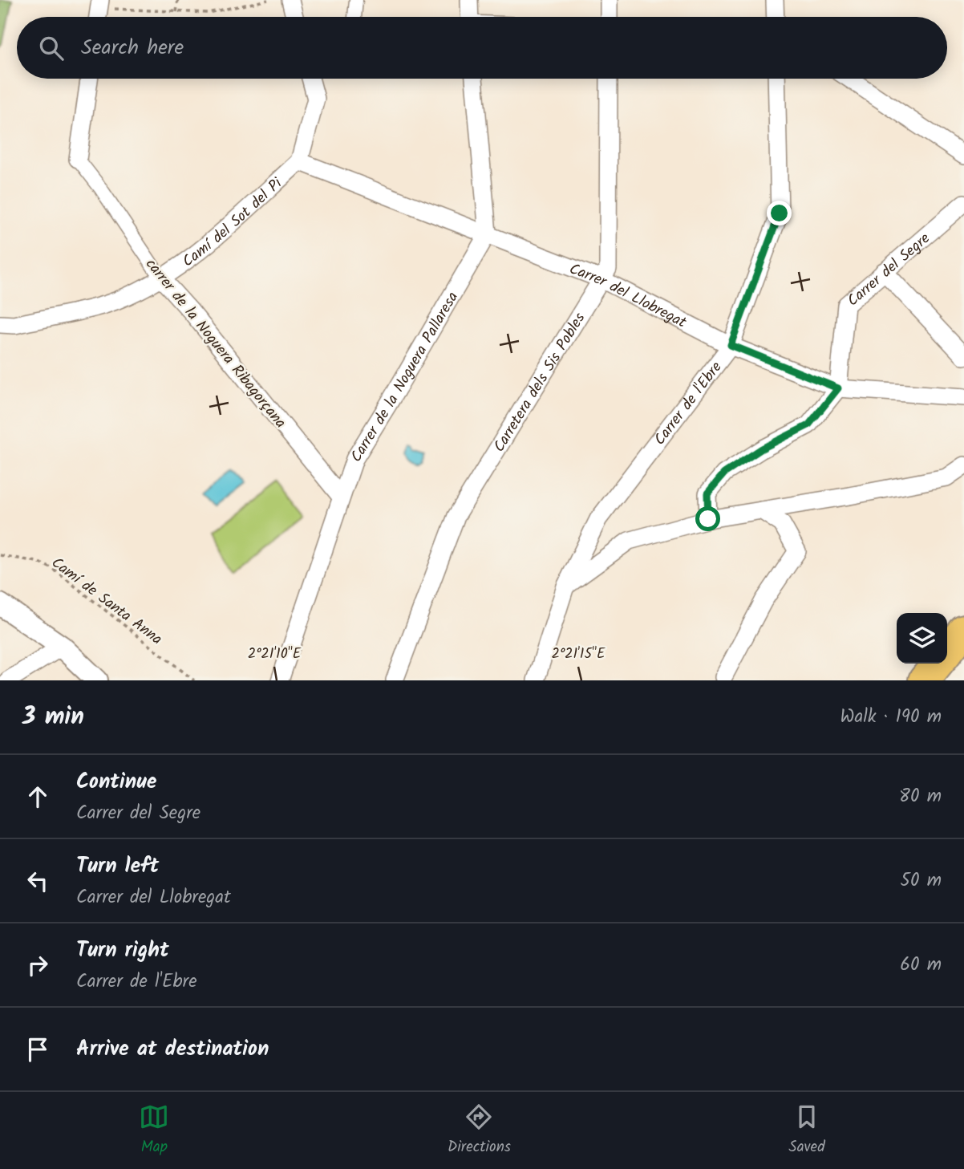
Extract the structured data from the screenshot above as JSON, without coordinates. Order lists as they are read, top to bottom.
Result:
{
  "streets": {
    "street": [
      "Camí del Sot del Pi",
      "Carrer del Segre",
      "Carrer del Llobregat",
      "carrer de la Noguera Ribagorçana",
      "Carrer de la Noguera Pallaresa",
      "Carretera dels Sis Pobles",
      "Carrer de l'Ebre"
    ],
    "path": ["Camí de Santa Anna"]
  },
  "crossings": [
    ["Camí del Sot del Pi", "Carrer del Llobregat"],
    ["Camí del Sot del Pi", "carrer de la Noguera Ribagorçana"],
    ["Carrer del Segre", "Carrer del Llobregat"],
    ["Carrer del Llobregat", "Carrer de la Noguera Pallaresa"],
    ["Carrer del Llobregat", "Carretera dels Sis Pobles"],
    ["Carrer del Llobregat", "Carrer de l'Ebre"],
    ["carrer de la Noguera Ribagorçana", "Carrer de la Noguera Pallaresa"]
  ],
  "page": {
    "search": "Search here",
    "heading": ["3 min", "Walk · 190 m"],
    "list": [
      ["Continue", "Carrer del Segre", "80 m"],
      ["Turn left", "Carrer del Llobregat", "50 m"],
      ["Turn right", "Carrer de l'Ebre", "60 m"],
      "Arrive at destination"
    ],
    "nav": ["Map", "Directions", "Saved"]
  },
  "coordinates": ["2°21'10\"E", "2°21'15\"E"]
}
